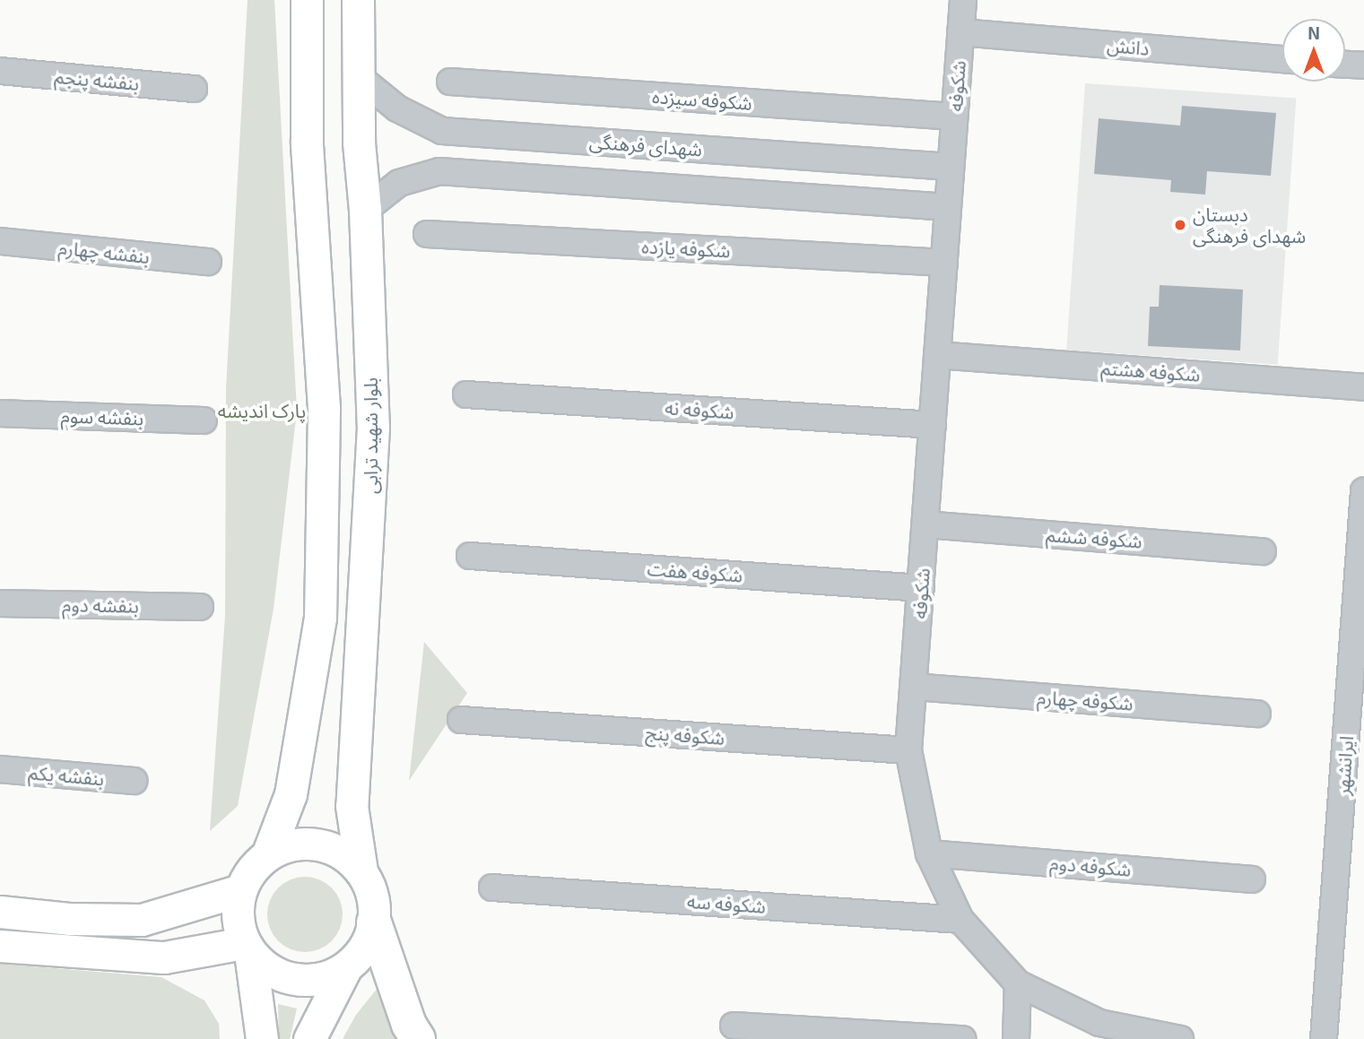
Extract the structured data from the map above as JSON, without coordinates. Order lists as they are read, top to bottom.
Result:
{
  "streets": {
    "main road": ["بلوار شهید ترابی"],
    "street": [
      "دانش",
      "بنفشه پنجم",
      "شکوفه",
      "شکوفه سیزده",
      "شهدای فرهنگی",
      "شکوفه یازده",
      "بنفشه چهارم",
      "شکوفه هشتم",
      "شکوفه نه",
      "بنفشه سوم",
      "شکوفه ششم",
      "شکوفه هفت",
      "بنفشه دوم",
      "شکوفه چهارم",
      "شکوفه پنج",
      "ایرانشهر",
      "بنفشه یکم",
      "شکوفه دوم",
      "شکوفه سه"
    ]
  },
  "crossings": [
    ["دانش", "شکوفه"],
    ["شکوفه", "شکوفه سیزده"],
    ["شکوفه", "شهدای فرهنگی"],
    ["شکوفه", "شکوفه یازده"],
    ["شکوفه", "شکوفه هشتم"],
    ["شکوفه", "شکوفه نه"],
    ["شکوفه", "شکوفه ششم"],
    ["شکوفه", "شکوفه هفت"],
    ["شکوفه", "شکوفه چهارم"],
    ["شکوفه", "شکوفه پنج"],
    ["شکوفه", "شکوفه دوم"],
    ["شکوفه", "شکوفه سه"],
    ["شهدای فرهنگی", "بلوار شهید ترابی"]
  ],
  "parks": ["پارک اندیشه"],
  "places": ["دبستان شهدای فرهنگی"],
  "north": "top"
}
